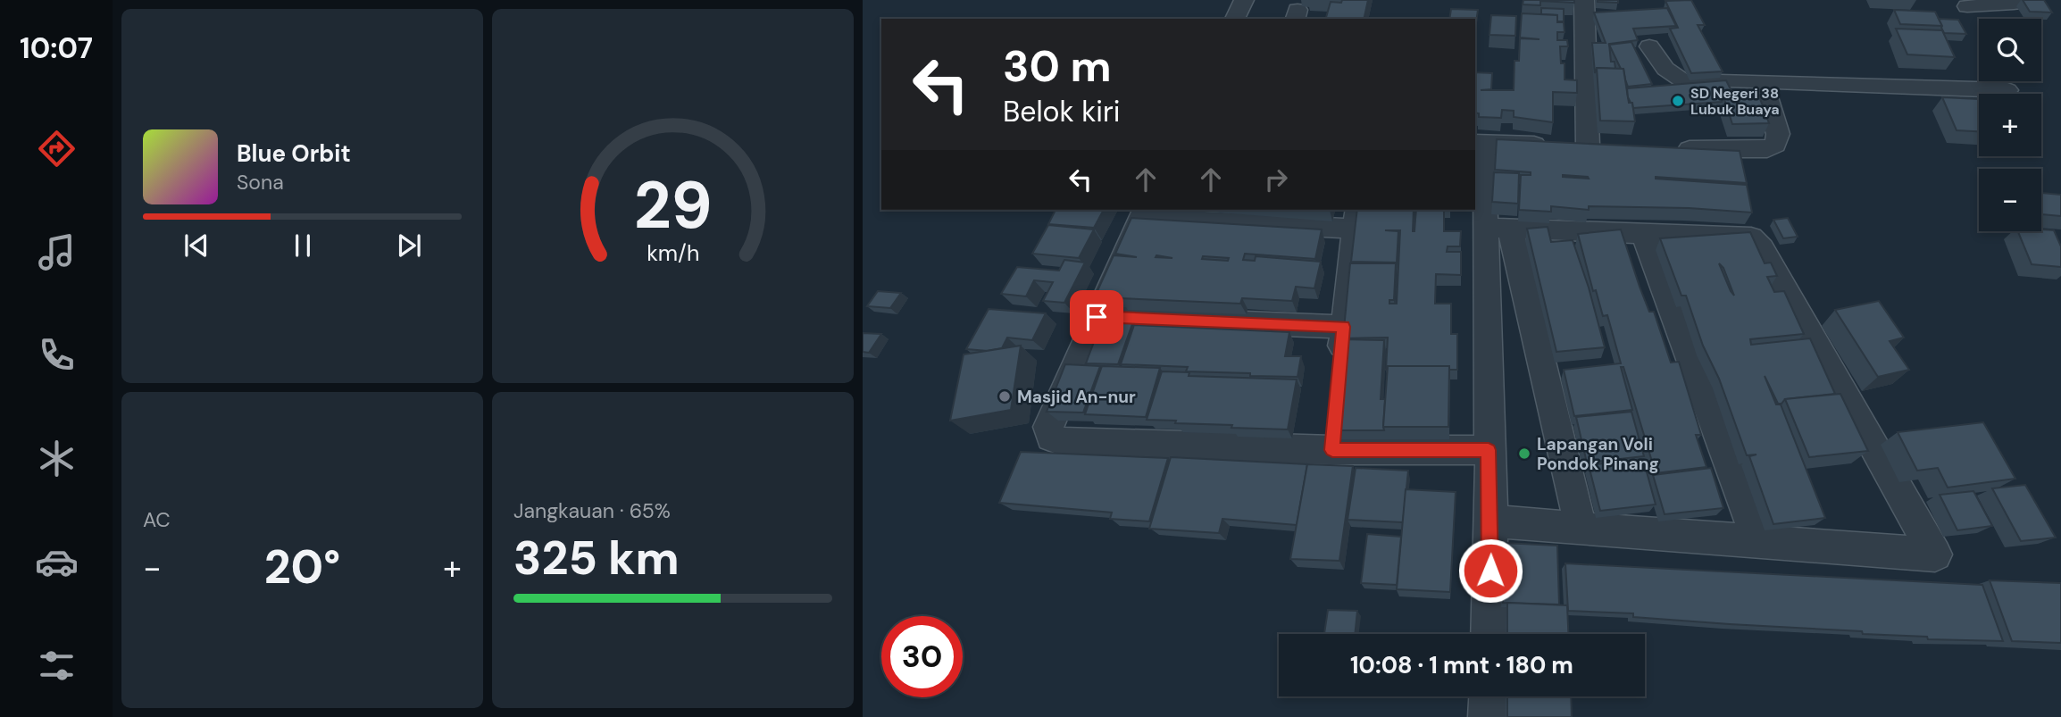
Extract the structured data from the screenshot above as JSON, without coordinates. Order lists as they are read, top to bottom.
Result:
{
  "places": ["SD Negeri 38 Lubuk Buaya", "Masjid An-nur", "Lapangan Voli Pondok Pinang"],
  "page": {
    "tabs": "10:07",
    "map_buttons": ["+", "−"],
    "turn": ["30 m", "Belok kiri"],
    "song": ["Blue Orbit", "Sona"],
    "tile": [
      "AC",
      ["Jangkauan · 65%", "325 km"]
    ],
    "heat": ["−", "20°", "+"],
    "limit": "30",
    "trip": "10:08 · 1 mnt · 180 m",
    "gauge": ["29", "km/h"]
  }
}
